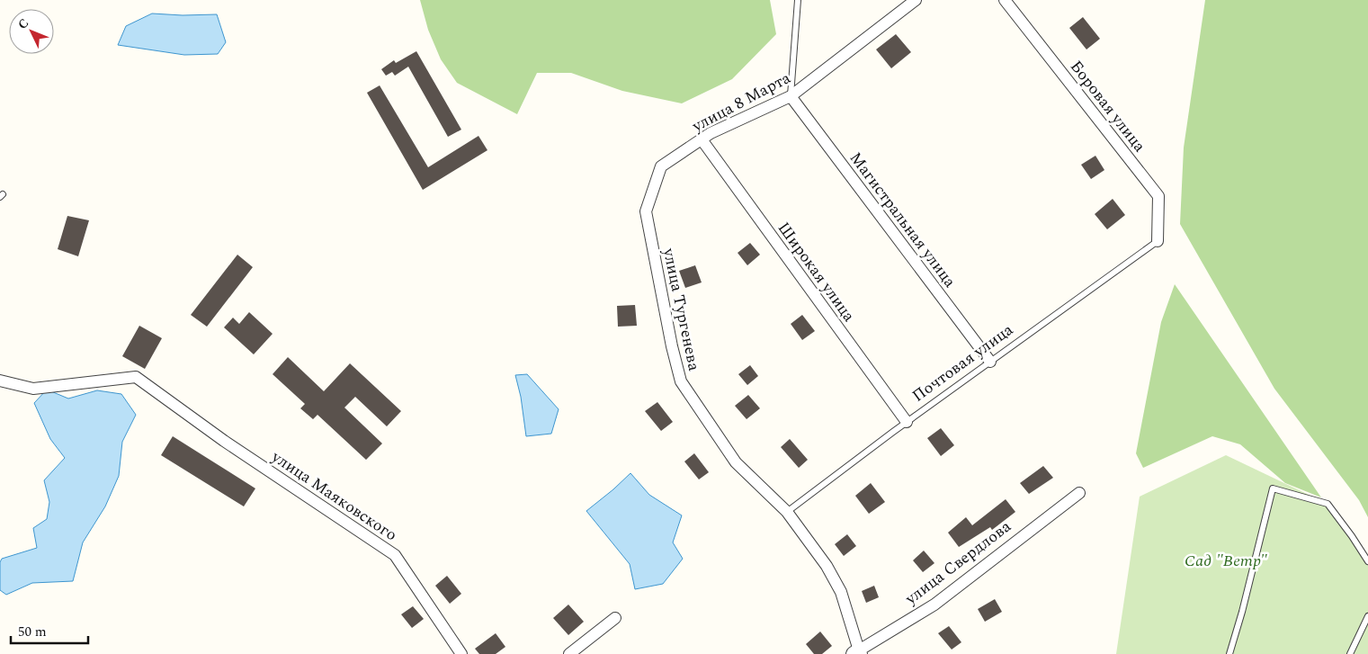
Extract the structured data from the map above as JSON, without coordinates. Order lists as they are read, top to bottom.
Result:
{
  "streets": {
    "street": [
      "улица 8 Марта",
      "Боровая улица",
      "Магистральная улица",
      "Широкая улица",
      "улица Тургенева",
      "улица Маяковского",
      "улица Свердлова"
    ],
    "lane": ["Почтовая улица"]
  },
  "crossings": [
    ["улица 8 Марта", "Магистральная улица"],
    ["улица 8 Марта", "Широкая улица"],
    ["улица 8 Марта", "улица Тургенева"],
    ["Боровая улица", "Почтовая улица"],
    ["Магистральная улица", "Почтовая улица"],
    ["Широкая улица", "Почтовая улица"],
    ["улица Тургенева", "Почтовая улица"],
    ["улица Тургенева", "улица Свердлова"]
  ],
  "parks": ["Сад \"Ветр\""],
  "scale_bar": "50 m",
  "north": "top left"
}
